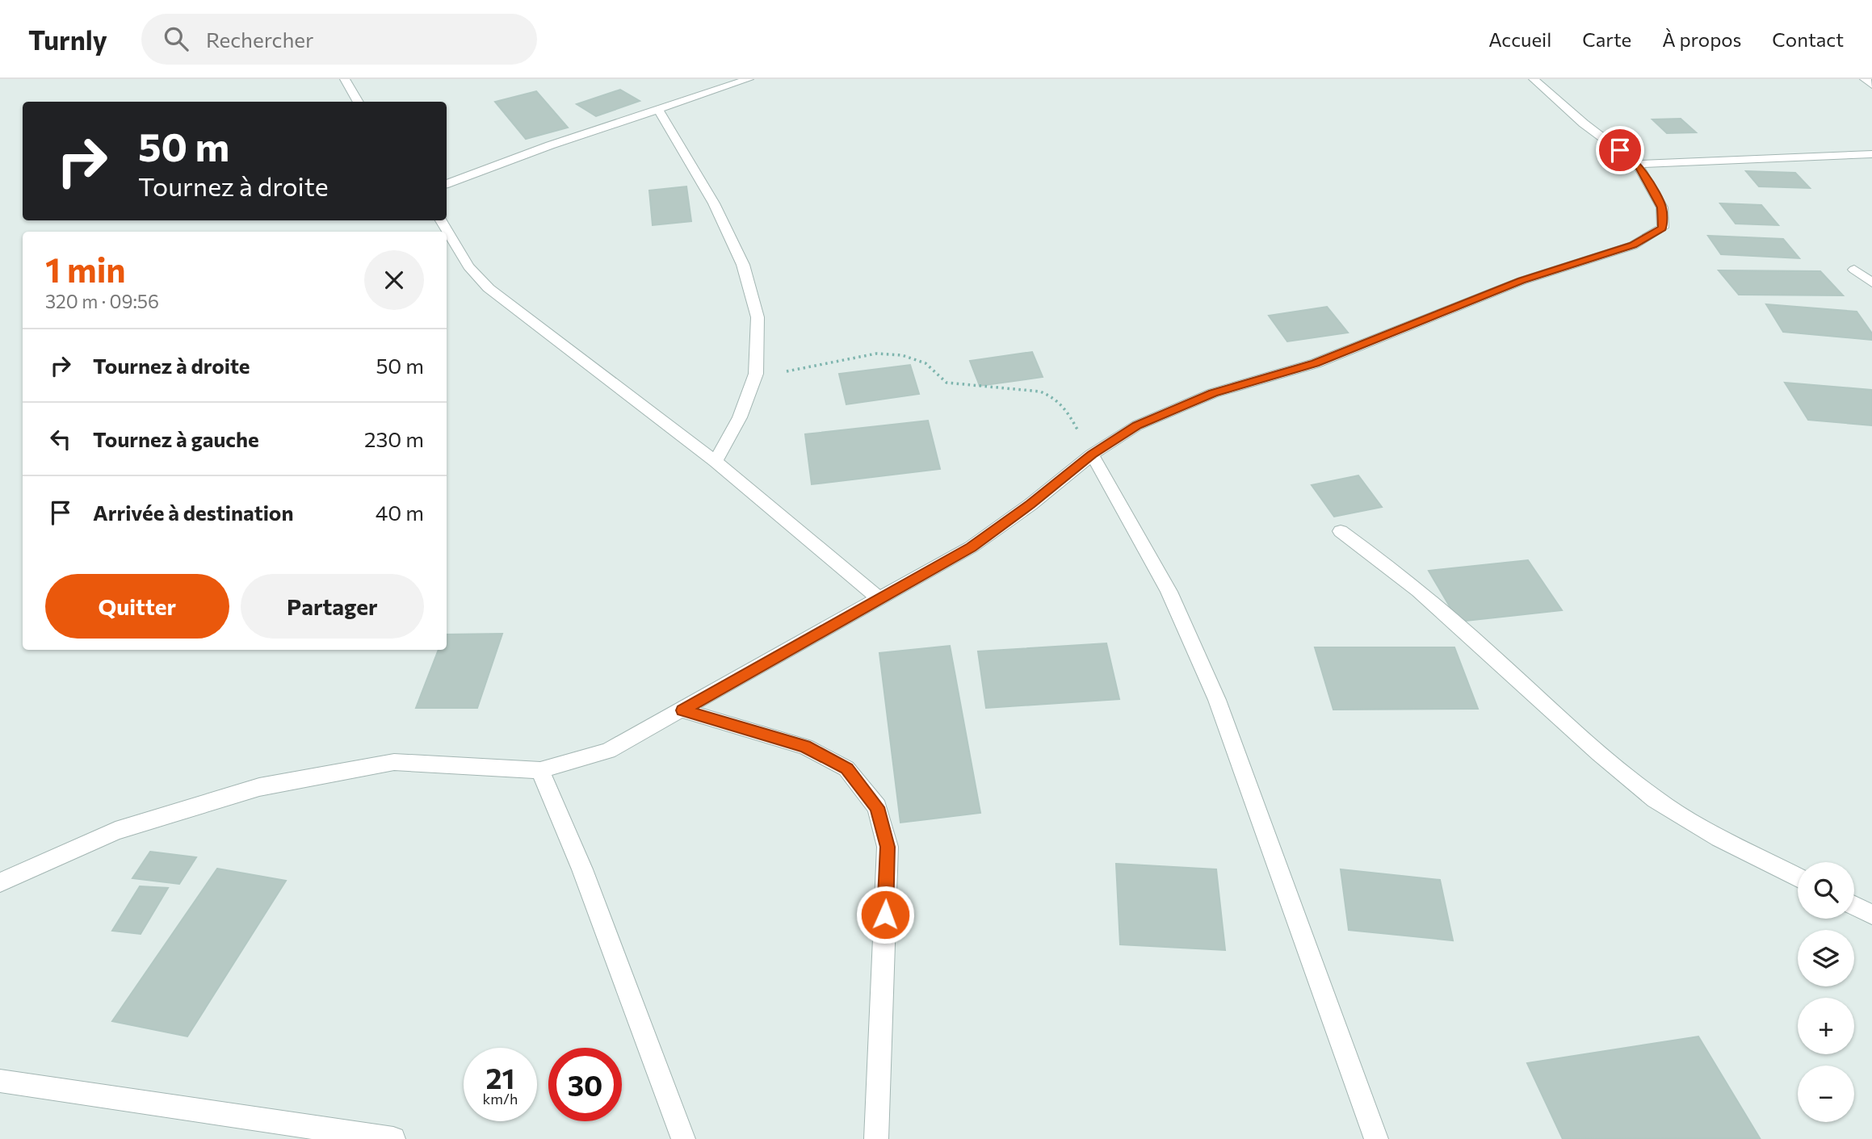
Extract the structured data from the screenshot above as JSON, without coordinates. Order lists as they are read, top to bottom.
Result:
{
  "page": {
    "header": "Turnly",
    "search": "Rechercher",
    "nav": [
      "Accueil",
      "Carte",
      "À propos",
      "Contact"
    ],
    "turn": ["50 m", "Tournez à droite"],
    "heading": ["1 min", "320 m · 09:56"],
    "list": [
      {
        "name": "Tournez à droite",
        "value": "50 m"
      },
      {
        "name": "Tournez à gauche",
        "value": "230 m"
      },
      {
        "name": "Arrivée à destination",
        "value": "40 m"
      }
    ],
    "buttons": ["Quitter", "Partager"],
    "map_buttons": ["+", "−"],
    "speed": "21 km/h",
    "limit": "30"
  }
}
